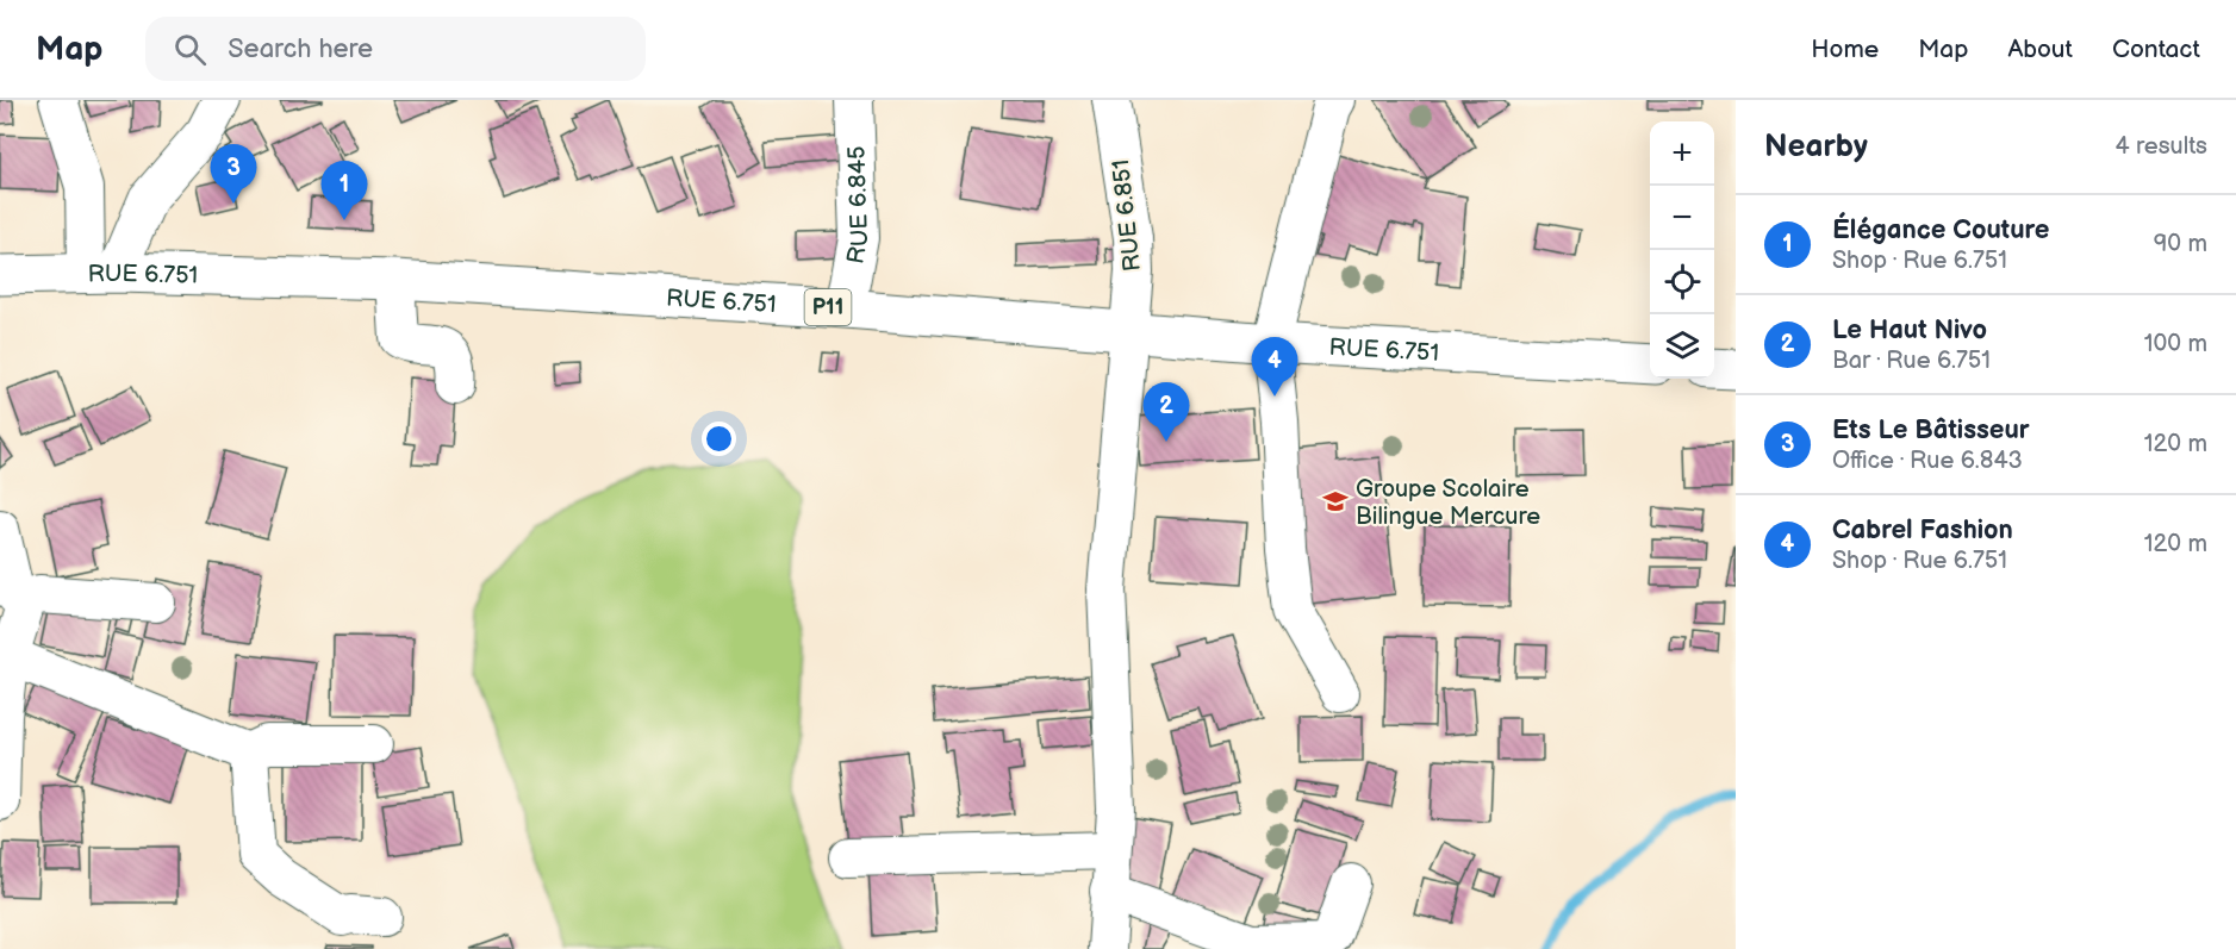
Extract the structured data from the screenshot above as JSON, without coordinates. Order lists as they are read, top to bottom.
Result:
{
  "streets": {
    "main road": ["RUE 6.751", "P11"],
    "street": ["RUE 6.845", "RUE 6.851"]
  },
  "crossings": [
    ["RUE 6.845", "RUE 6.751"],
    ["RUE 6.851", "RUE 6.751"]
  ],
  "places": {
    "school or university": ["Groupe Scolaire Bilingue Mercure"]
  },
  "page": {
    "header": "Map",
    "search": "Search here",
    "nav": [
      "Home",
      "Map",
      "About",
      "Contact"
    ],
    "heading": ["Nearby", "4 results"],
    "map_buttons": ["+", "−"],
    "pins": [
      "3",
      "1",
      "4",
      "2"
    ],
    "list": [
      {
        "mark": "1",
        "name": "Élégance Couture",
        "note": "Shop · Rue 6.751",
        "value": "90 m"
      },
      {
        "mark": "2",
        "name": "Le Haut Nivo",
        "note": "Bar · Rue 6.751",
        "value": "100 m"
      },
      {
        "mark": "3",
        "name": "Ets Le Bâtisseur",
        "note": "Office · Rue 6.843",
        "value": "120 m"
      },
      {
        "mark": "4",
        "name": "Cabrel Fashion",
        "note": "Shop · Rue 6.751",
        "value": "120 m"
      }
    ]
  }
}
